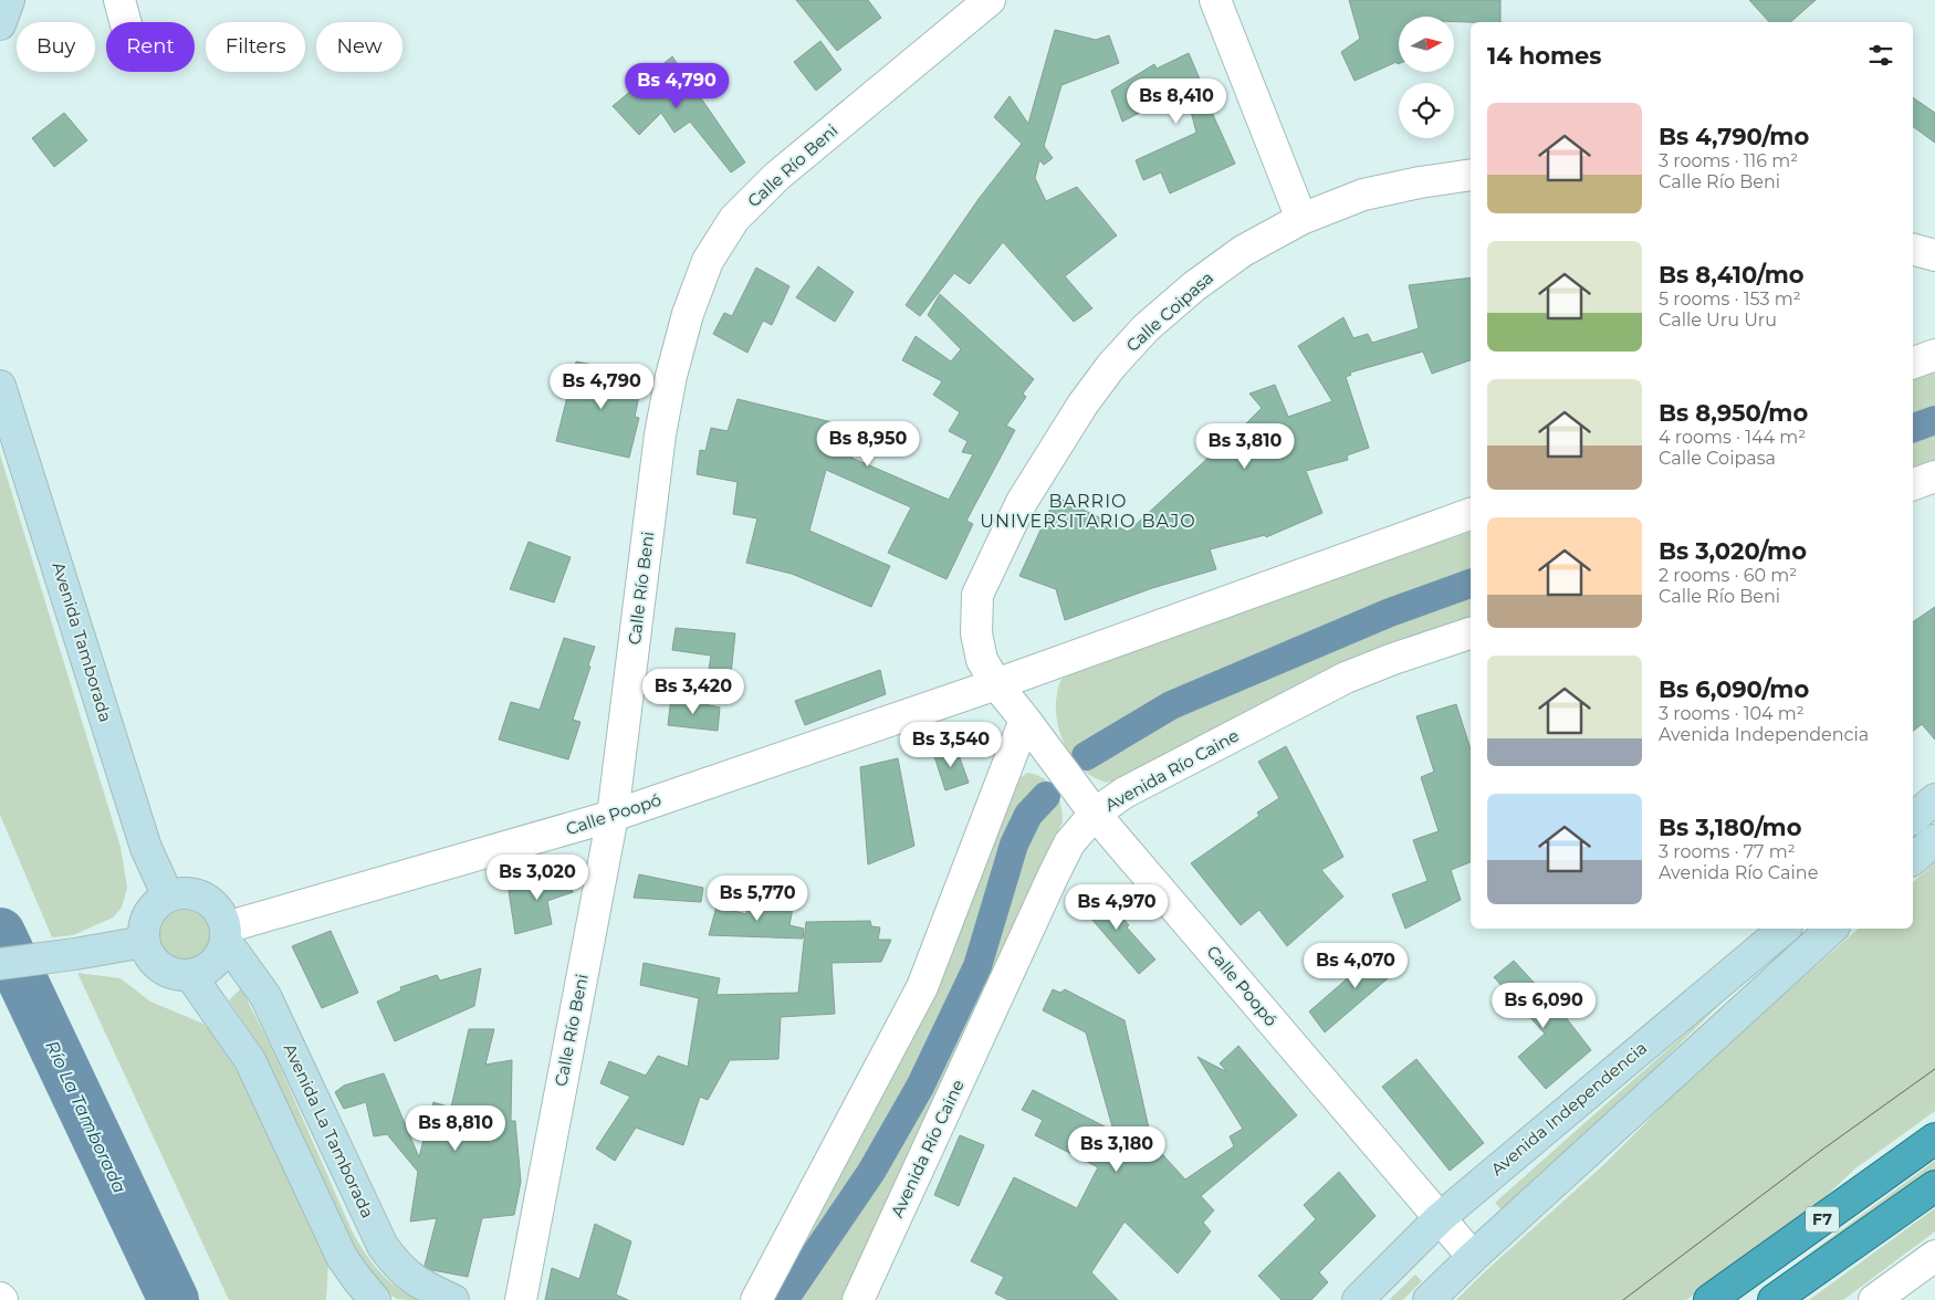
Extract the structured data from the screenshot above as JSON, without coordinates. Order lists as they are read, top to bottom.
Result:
{
  "streets": {
    "highway": ["F7"],
    "main road": ["Avenida Tamborada", "Avenida Independencia", "Avenida La Tamborada"],
    "street": [
      "Calle Río Beni",
      "Calle Coipasa",
      "Avenida Río Caine",
      "Calle Poopó"
    ]
  },
  "crossings": [
    ["Calle Río Beni", "Calle Poopó"],
    ["Calle Coipasa", "Calle Poopó"],
    ["Avenida Tamborada", "Calle Poopó"],
    ["Avenida Tamborada", "Avenida La Tamborada"],
    ["Avenida Río Caine", "Calle Poopó"],
    ["Calle Poopó", "Avenida Independencia"],
    ["Calle Poopó", "Avenida La Tamborada"]
  ],
  "districts": ["BARRIO UNIVERSITARIO BAJO"],
  "water": ["Río La Tamborada"],
  "north": "right",
  "page": {
    "chip": [
      "Buy",
      "Rent",
      "Filters",
      "New"
    ],
    "heading": "14 homes",
    "price": [
      "Bs 4,790",
      "Bs 8,410",
      "Bs 4,790",
      "Bs 8,950",
      "Bs 3,810",
      "Bs 3,420",
      "Bs 3,540",
      "Bs 3,020",
      "Bs 5,770",
      "Bs 4,970",
      "Bs 4,070",
      "Bs 6,090",
      "Bs 8,810",
      "Bs 3,180"
    ],
    "list": [
      {
        "name": "Bs 4,790/mo",
        "note": "3 rooms · 116 m² · Calle Río Beni"
      },
      {
        "name": "Bs 8,410/mo",
        "note": "5 rooms · 153 m² · Calle Uru Uru"
      },
      {
        "name": "Bs 8,950/mo",
        "note": "4 rooms · 144 m² · Calle Coipasa"
      },
      {
        "name": "Bs 3,020/mo",
        "note": "2 rooms · 60 m² · Calle Río Beni"
      },
      {
        "name": "Bs 6,090/mo",
        "note": "3 rooms · 104 m² · Avenida Independencia"
      },
      {
        "name": "Bs 3,180/mo",
        "note": "3 rooms · 77 m² · Avenida Río Caine"
      }
    ]
  }
}
